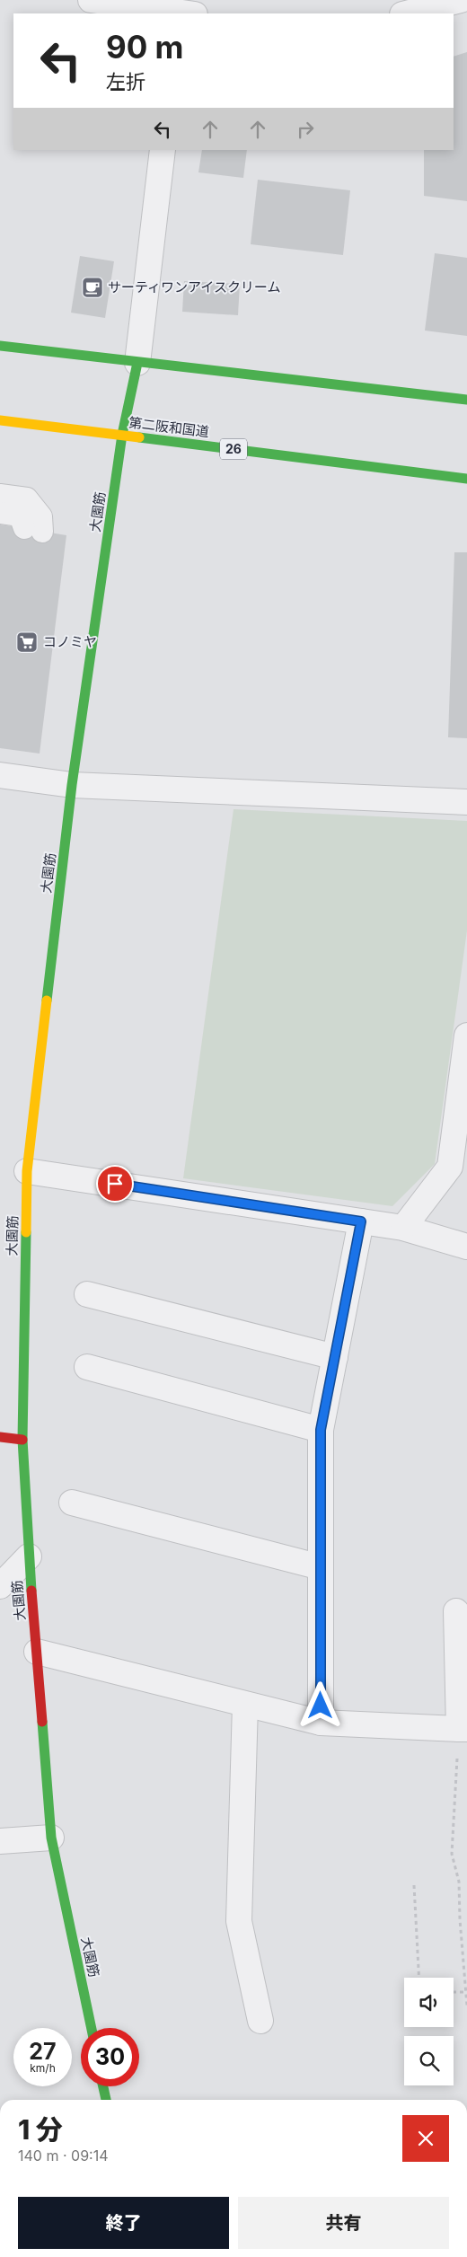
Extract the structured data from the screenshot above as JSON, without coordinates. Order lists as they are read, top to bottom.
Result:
{
  "streets": {
    "main road": ["第二阪和国道", "26", "大園筋"]
  },
  "crossings": [
    ["第二阪和国道", "大園筋"]
  ],
  "places": {
    "cafe": ["サーティワンアイスクリーム"],
    "supermarket": ["コノミヤ"]
  },
  "page": {
    "turn": ["90 m", "左折"],
    "speed": "27 km/h",
    "limit": "30",
    "heading": ["1 分", "140 m · 09:14"],
    "buttons": ["終了", "共有"]
  }
}
